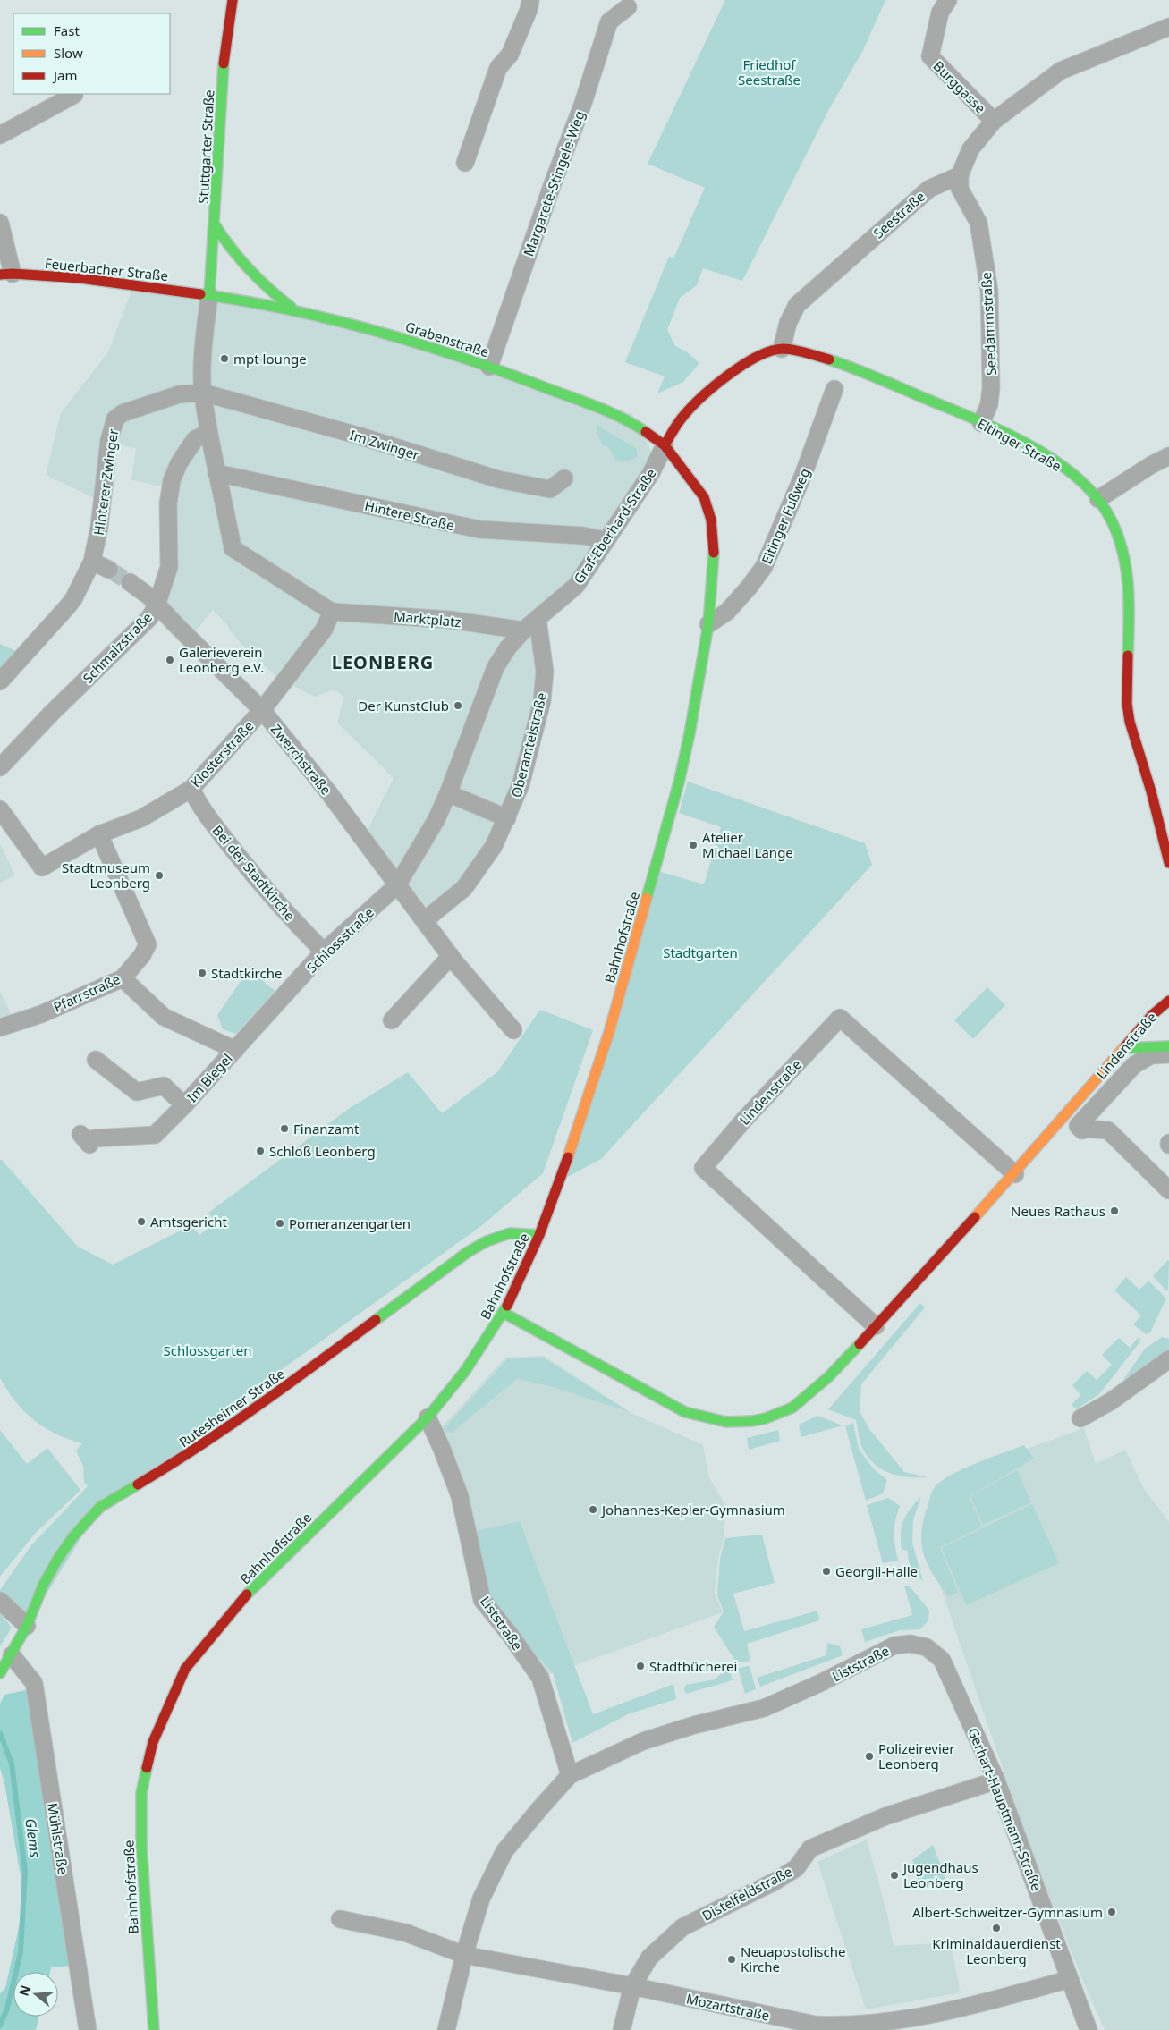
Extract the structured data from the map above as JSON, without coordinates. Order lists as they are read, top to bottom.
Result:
{
  "streets": {
    "street": [
      "Burggasse",
      "Stuttgarter Straße",
      "Margarete-Stingele-Weg",
      "Seestraße",
      "Feuerbacher Straße",
      "Seedammstraße",
      "Grabenstraße",
      "Im Zwinger",
      "Eltinger Straße",
      "Hinterer Zwinger",
      "Hintere Straße",
      "Eltinger Fußweg",
      "Graf-Eberhard-Straße",
      "Marktplatz",
      "Schmalzstraße",
      "Oberamteistraße",
      "Klosterstraße",
      "Zwerchstraße",
      "Bei der Stadtkirche",
      "Bahnhofstraße",
      "Schlossstraße",
      "Pfarrstraße",
      "Lindenstraße",
      "Im Biegel",
      "Rutesheimer Straße",
      "Liststraße",
      "Gerhart-Hauptmann-Straße",
      "Mühlstraße",
      "Distelfeldstraße",
      "Mozartstraße"
    ]
  },
  "crossings": [
    ["Stuttgarter Straße", "Feuerbacher Straße"],
    ["Stuttgarter Straße", "Grabenstraße"],
    ["Stuttgarter Straße", "Marktplatz"],
    ["Margarete-Stingele-Weg", "Grabenstraße"],
    ["Seestraße", "Seedammstraße"],
    ["Seestraße", "Eltinger Straße"],
    ["Feuerbacher Straße", "Grabenstraße"],
    ["Feuerbacher Straße", "Marktplatz"],
    ["Seedammstraße", "Eltinger Straße"],
    ["Grabenstraße", "Graf-Eberhard-Straße"],
    ["Grabenstraße", "Marktplatz"],
    ["Grabenstraße", "Bahnhofstraße"],
    ["Im Zwinger", "Hinterer Zwinger"],
    ["Im Zwinger", "Marktplatz"],
    ["Hinterer Zwinger", "Marktplatz"],
    ["Hintere Straße", "Graf-Eberhard-Straße"],
    ["Hintere Straße", "Marktplatz"],
    ["Eltinger Fußweg", "Bahnhofstraße"],
    ["Graf-Eberhard-Straße", "Oberamteistraße"],
    ["Graf-Eberhard-Straße", "Bahnhofstraße"],
    ["Marktplatz", "Schmalzstraße"],
    ["Marktplatz", "Klosterstraße"],
    ["Marktplatz", "Schlossstraße"],
    ["Schmalzstraße", "Zwerchstraße"],
    ["Oberamteistraße", "Zwerchstraße"],
    ["Klosterstraße", "Zwerchstraße"],
    ["Klosterstraße", "Bei der Stadtkirche"],
    ["Klosterstraße", "Pfarrstraße"],
    ["Zwerchstraße", "Schlossstraße"],
    ["Bei der Stadtkirche", "Schlossstraße"],
    ["Bahnhofstraße", "Lindenstraße"],
    ["Bahnhofstraße", "Rutesheimer Straße"],
    ["Bahnhofstraße", "Liststraße"],
    ["Schlossstraße", "Im Biegel"],
    ["Rutesheimer Straße", "Mühlstraße"],
    ["Liststraße", "Gerhart-Hauptmann-Straße"],
    ["Liststraße", "Mozartstraße"],
    ["Gerhart-Hauptmann-Straße", "Distelfeldstraße"],
    ["Gerhart-Hauptmann-Straße", "Mozartstraße"],
    ["Distelfeldstraße", "Mozartstraße"]
  ],
  "districts": ["LEONBERG"],
  "water": ["Glems"],
  "parks": ["Friedhof Seestraße", "Stadtgarten", "Schlossgarten"],
  "places": [
    "mpt lounge",
    "Galerieverein Leonberg e.V.",
    "Der KunstClub",
    "Atelier Michael Lange",
    "Stadtmuseum Leonberg",
    "Stadtkirche",
    "Finanzamt",
    "Schloß Leonberg",
    "Neues Rathaus",
    "Amtsgericht",
    "Pomeranzengarten",
    "Johannes-Kepler-Gymnasium",
    "Georgii-Halle",
    "Stadtbücherei",
    "Polizeirevier Leonberg",
    "Jugendhaus Leonberg",
    "Albert-Schweitzer-Gymnasium",
    "Kriminaldauerdienst Leonberg",
    "Neuapostolische Kirche"
  ],
  "legend": ["Fast", "Slow", "Jam"],
  "north": "left"
}
